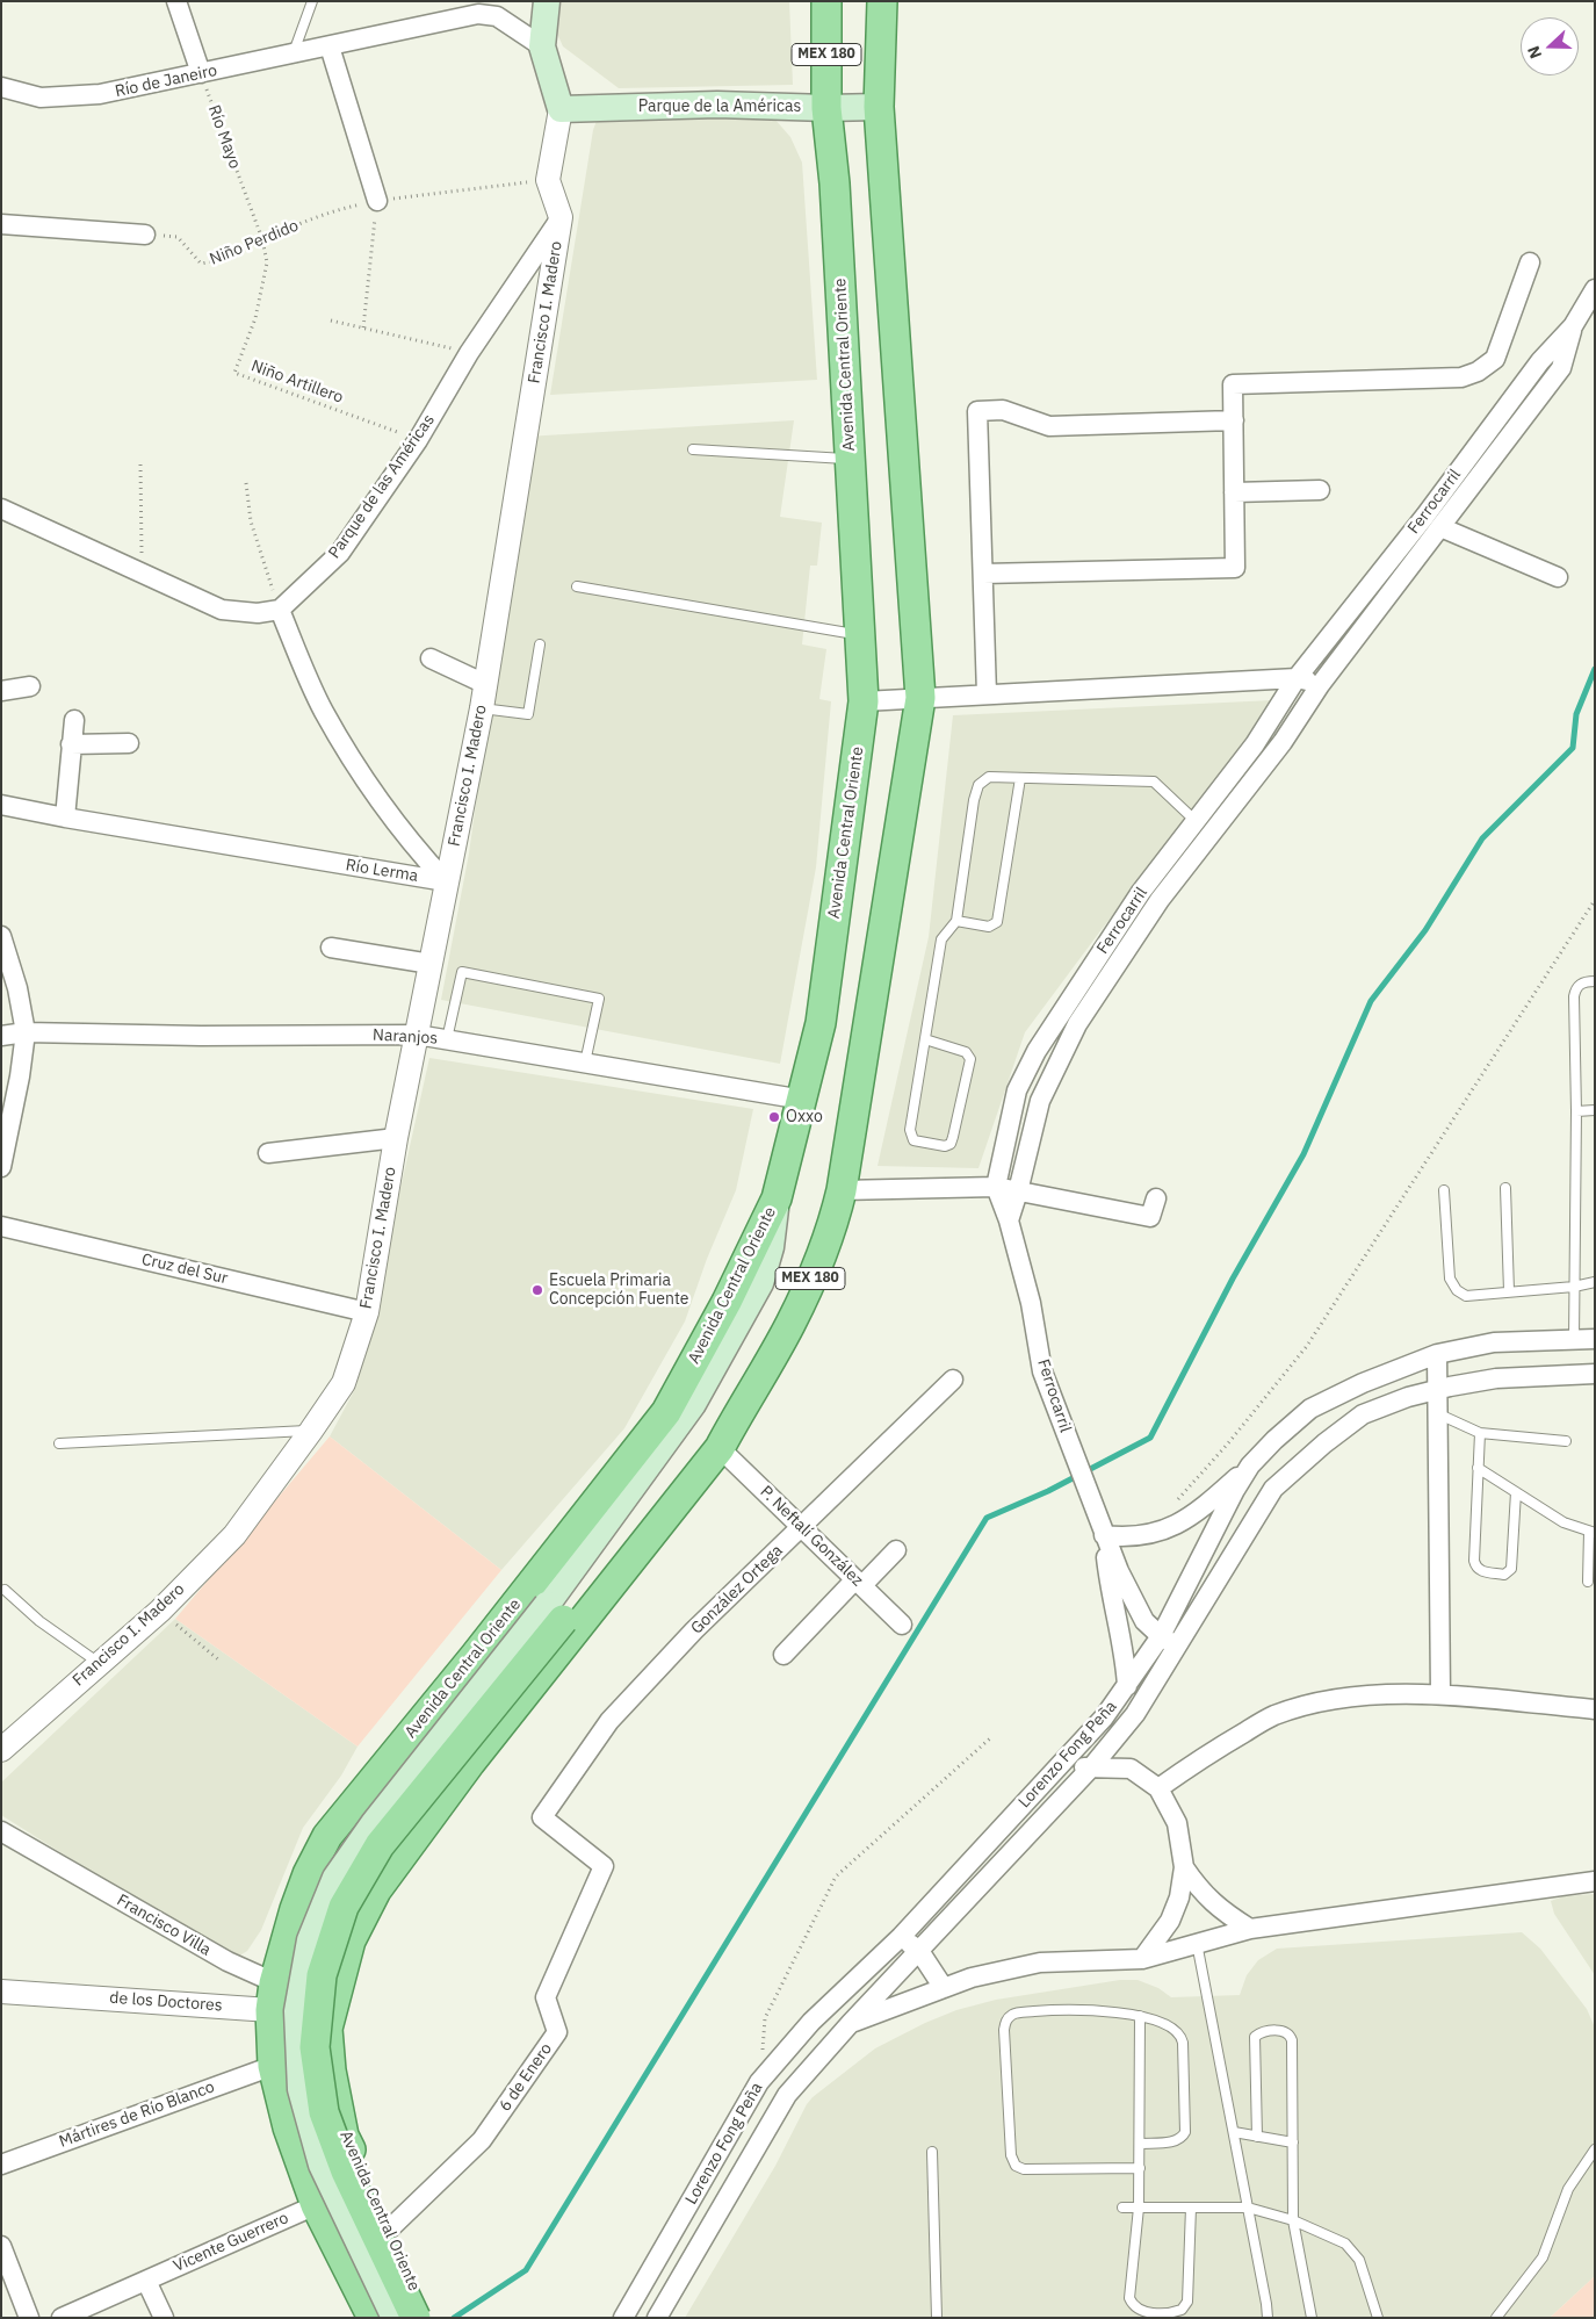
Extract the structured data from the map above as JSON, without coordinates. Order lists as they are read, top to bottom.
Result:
{
  "streets": {
    "main road": ["MEX 180", "Parque de la Américas", "Avenida Central Oriente"],
    "street": [
      "Río de Janeiro",
      "Francisco I. Madero",
      "Parque de las Américas",
      "Ferrocarril",
      "Río Lerma",
      "Naranjos",
      "Cruz del Sur",
      "P. Neftalí González",
      "González Ortega",
      "Lorenzo Fong Peña",
      "Francisco Villa",
      "de los Doctores",
      "6 de Enero",
      "Mártires de Río Blanco",
      "Vicente Guerrero"
    ],
    "path": ["Río Mayo", "Niño Perdido", "Niño Artillero"]
  },
  "crossings": [
    ["MEX 180", "Parque de la Américas"],
    ["MEX 180", "Avenida Central Oriente"],
    ["Río de Janeiro", "Río Mayo"],
    ["Parque de la Américas", "Francisco I. Madero"],
    ["Parque de la Américas", "Avenida Central Oriente"],
    ["Río Mayo", "Niño Perdido"],
    ["Río Mayo", "Niño Artillero"],
    ["Niño Perdido", "Francisco I. Madero"],
    ["Niño Perdido", "Niño Artillero"],
    ["Francisco I. Madero", "Parque de las Américas"],
    ["Francisco I. Madero", "Río Lerma"],
    ["Francisco I. Madero", "Naranjos"],
    ["Francisco I. Madero", "Cruz del Sur"],
    ["Avenida Central Oriente", "Naranjos"],
    ["Avenida Central Oriente", "P. Neftalí González"],
    ["Avenida Central Oriente", "Francisco Villa"],
    ["Avenida Central Oriente", "de los Doctores"],
    ["Avenida Central Oriente", "6 de Enero"],
    ["Avenida Central Oriente", "Mártires de Río Blanco"],
    ["Avenida Central Oriente", "Vicente Guerrero"],
    ["Niño Artillero", "Parque de las Américas"],
    ["Parque de las Américas", "Río Lerma"],
    ["Ferrocarril", "Lorenzo Fong Peña"],
    ["P. Neftalí González", "González Ortega"],
    ["González Ortega", "6 de Enero"],
    ["Francisco Villa", "de los Doctores"]
  ],
  "places": ["Oxxo", "Escuela Primaria Concepción Fuente"],
  "north": "left"
}
